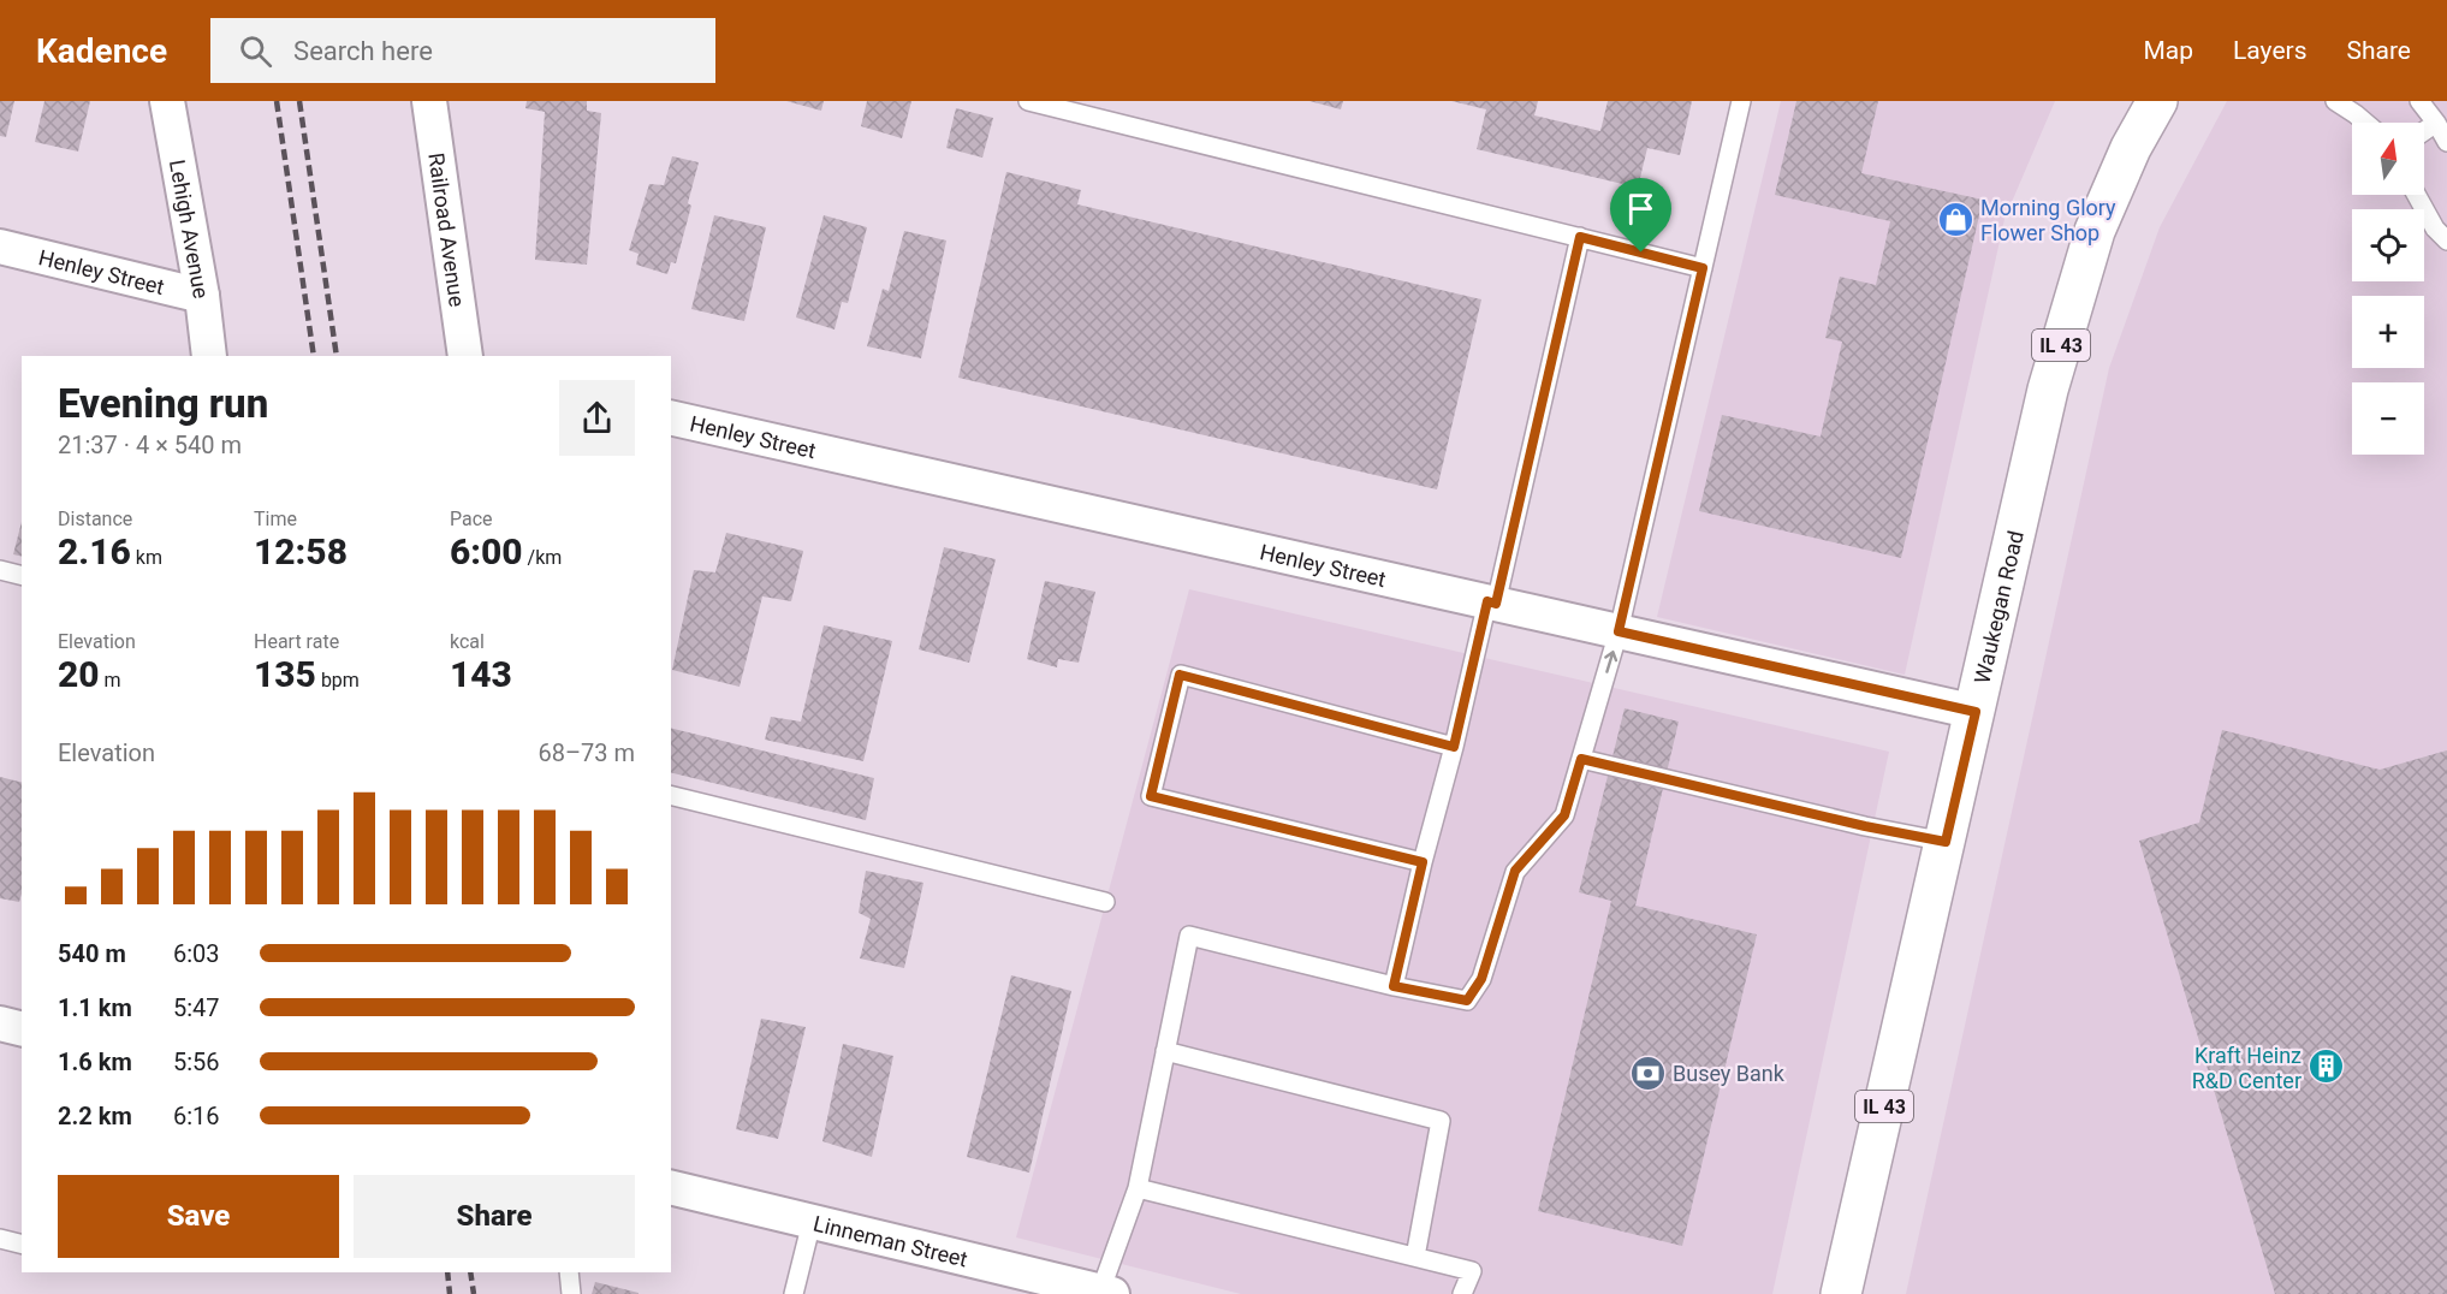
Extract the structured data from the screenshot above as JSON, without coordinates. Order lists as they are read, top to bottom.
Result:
{
  "streets": {
    "main road": ["IL 43", "Waukegan Road"],
    "street": [
      "Lehigh Avenue",
      "Railroad Avenue",
      "Henley Street",
      "Linneman Street"
    ]
  },
  "crossings": [
    ["Lehigh Avenue", "Henley Street"],
    ["Henley Street", "Waukegan Road"]
  ],
  "places": {
    "shop": ["Morning Glory Flower Shop"],
    "building": ["Kraft Heinz R&D Center"],
    "bank": ["Busey Bank"]
  },
  "north": "top",
  "page": {
    "header": "Kadence",
    "search": "Search here",
    "nav": ["Map", "Layers", "Share"],
    "map_buttons": ["+", "−"],
    "heading": ["Evening run", "21:37 · 4 × 540 m"],
    "stats": [
      ["Distance", "2.16 km"],
      ["Time", "12:58"],
      ["Pace", "6:00 /km"],
      ["Elevation", "20 m"],
      ["Heart rate", "135 bpm"],
      ["kcal", "143"]
    ],
    "chart": ["Elevation", "68–73 m"],
    "list": [
      {
        "name": "540 m",
        "note": "6:03"
      },
      {
        "name": "1.1 km",
        "note": "5:47"
      },
      {
        "name": "1.6 km",
        "note": "5:56"
      },
      {
        "name": "2.2 km",
        "note": "6:16"
      }
    ],
    "buttons": ["Save", "Share"]
  }
}
